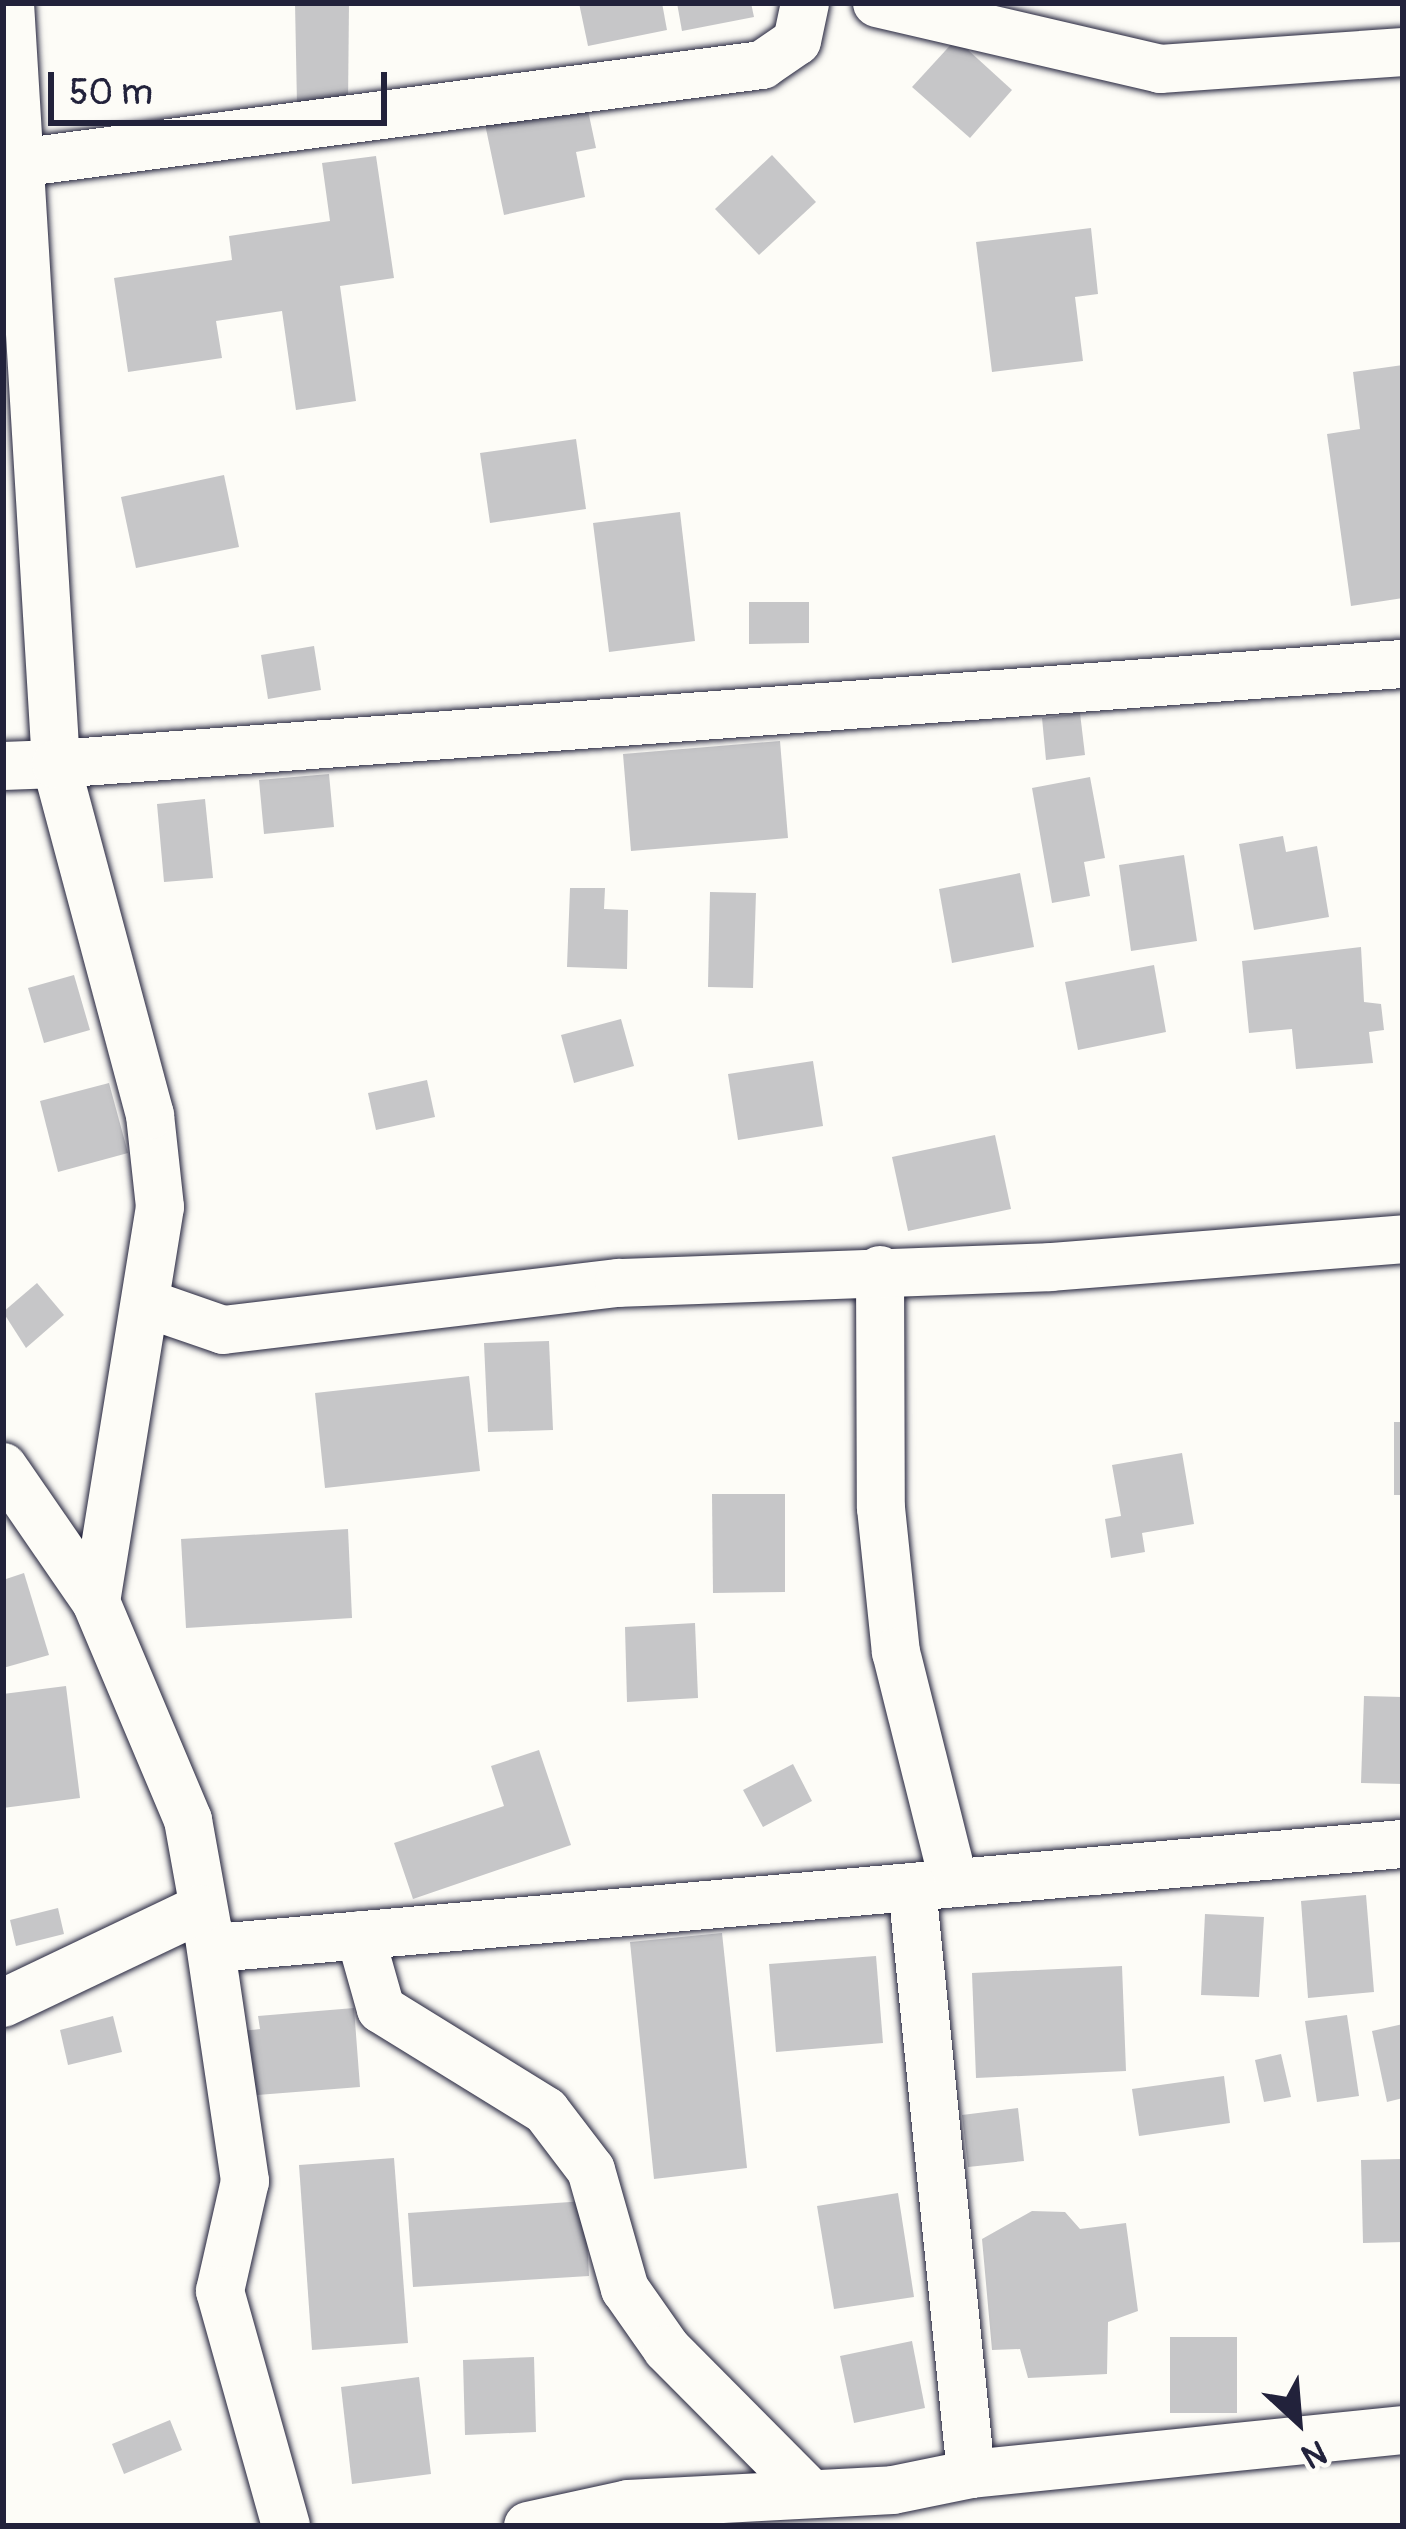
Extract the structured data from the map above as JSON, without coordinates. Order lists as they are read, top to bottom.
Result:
{
  "scale_bar": "50 m",
  "north": "bottom right"
}
